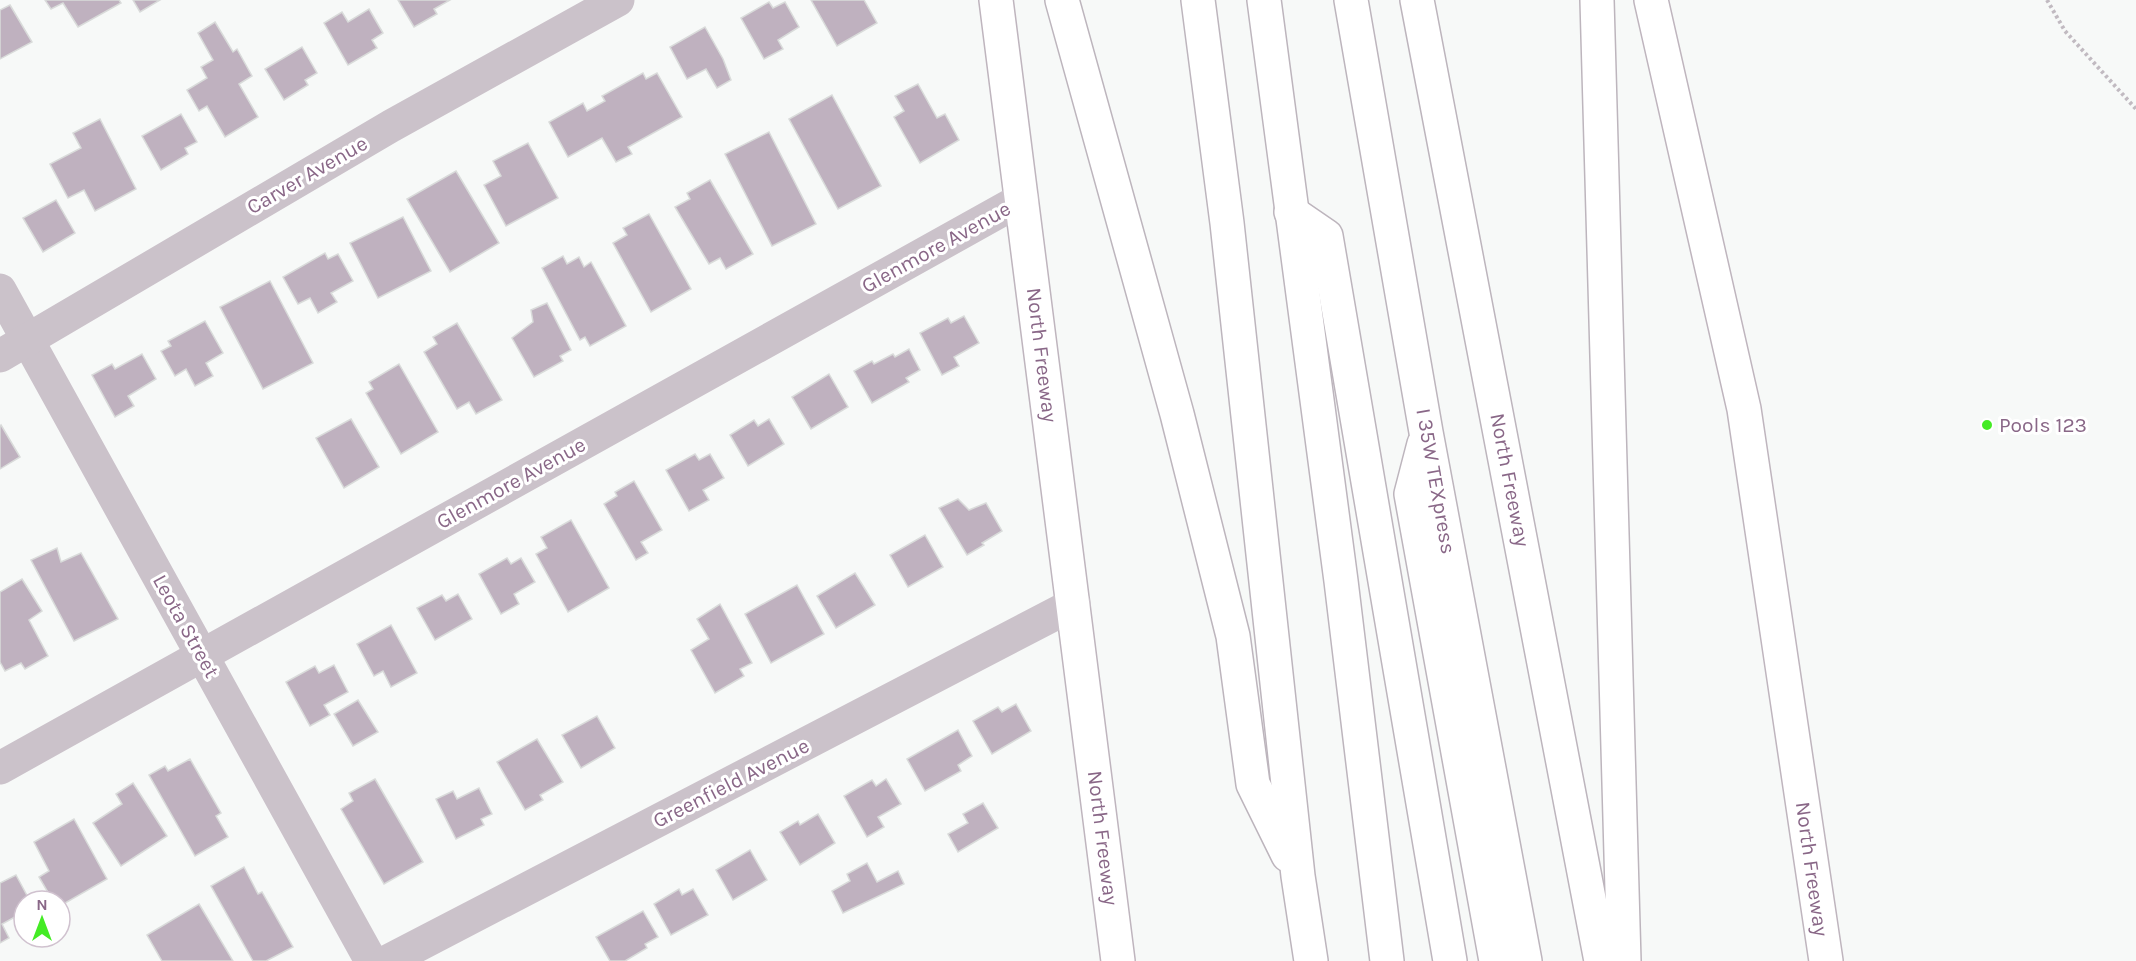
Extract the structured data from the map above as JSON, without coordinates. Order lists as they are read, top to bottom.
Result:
{
  "streets": {
    "main road": ["North Freeway", "I 35W TEXpress"],
    "street": [
      "Carver Avenue",
      "Glenmore Avenue",
      "Leota Street",
      "Greenfield Avenue"
    ]
  },
  "crossings": [
    ["Carver Avenue", "Leota Street"],
    ["Glenmore Avenue", "North Freeway"],
    ["Glenmore Avenue", "Leota Street"],
    ["North Freeway", "Greenfield Avenue"]
  ],
  "places": ["Pools 123"],
  "north": "top"
}
